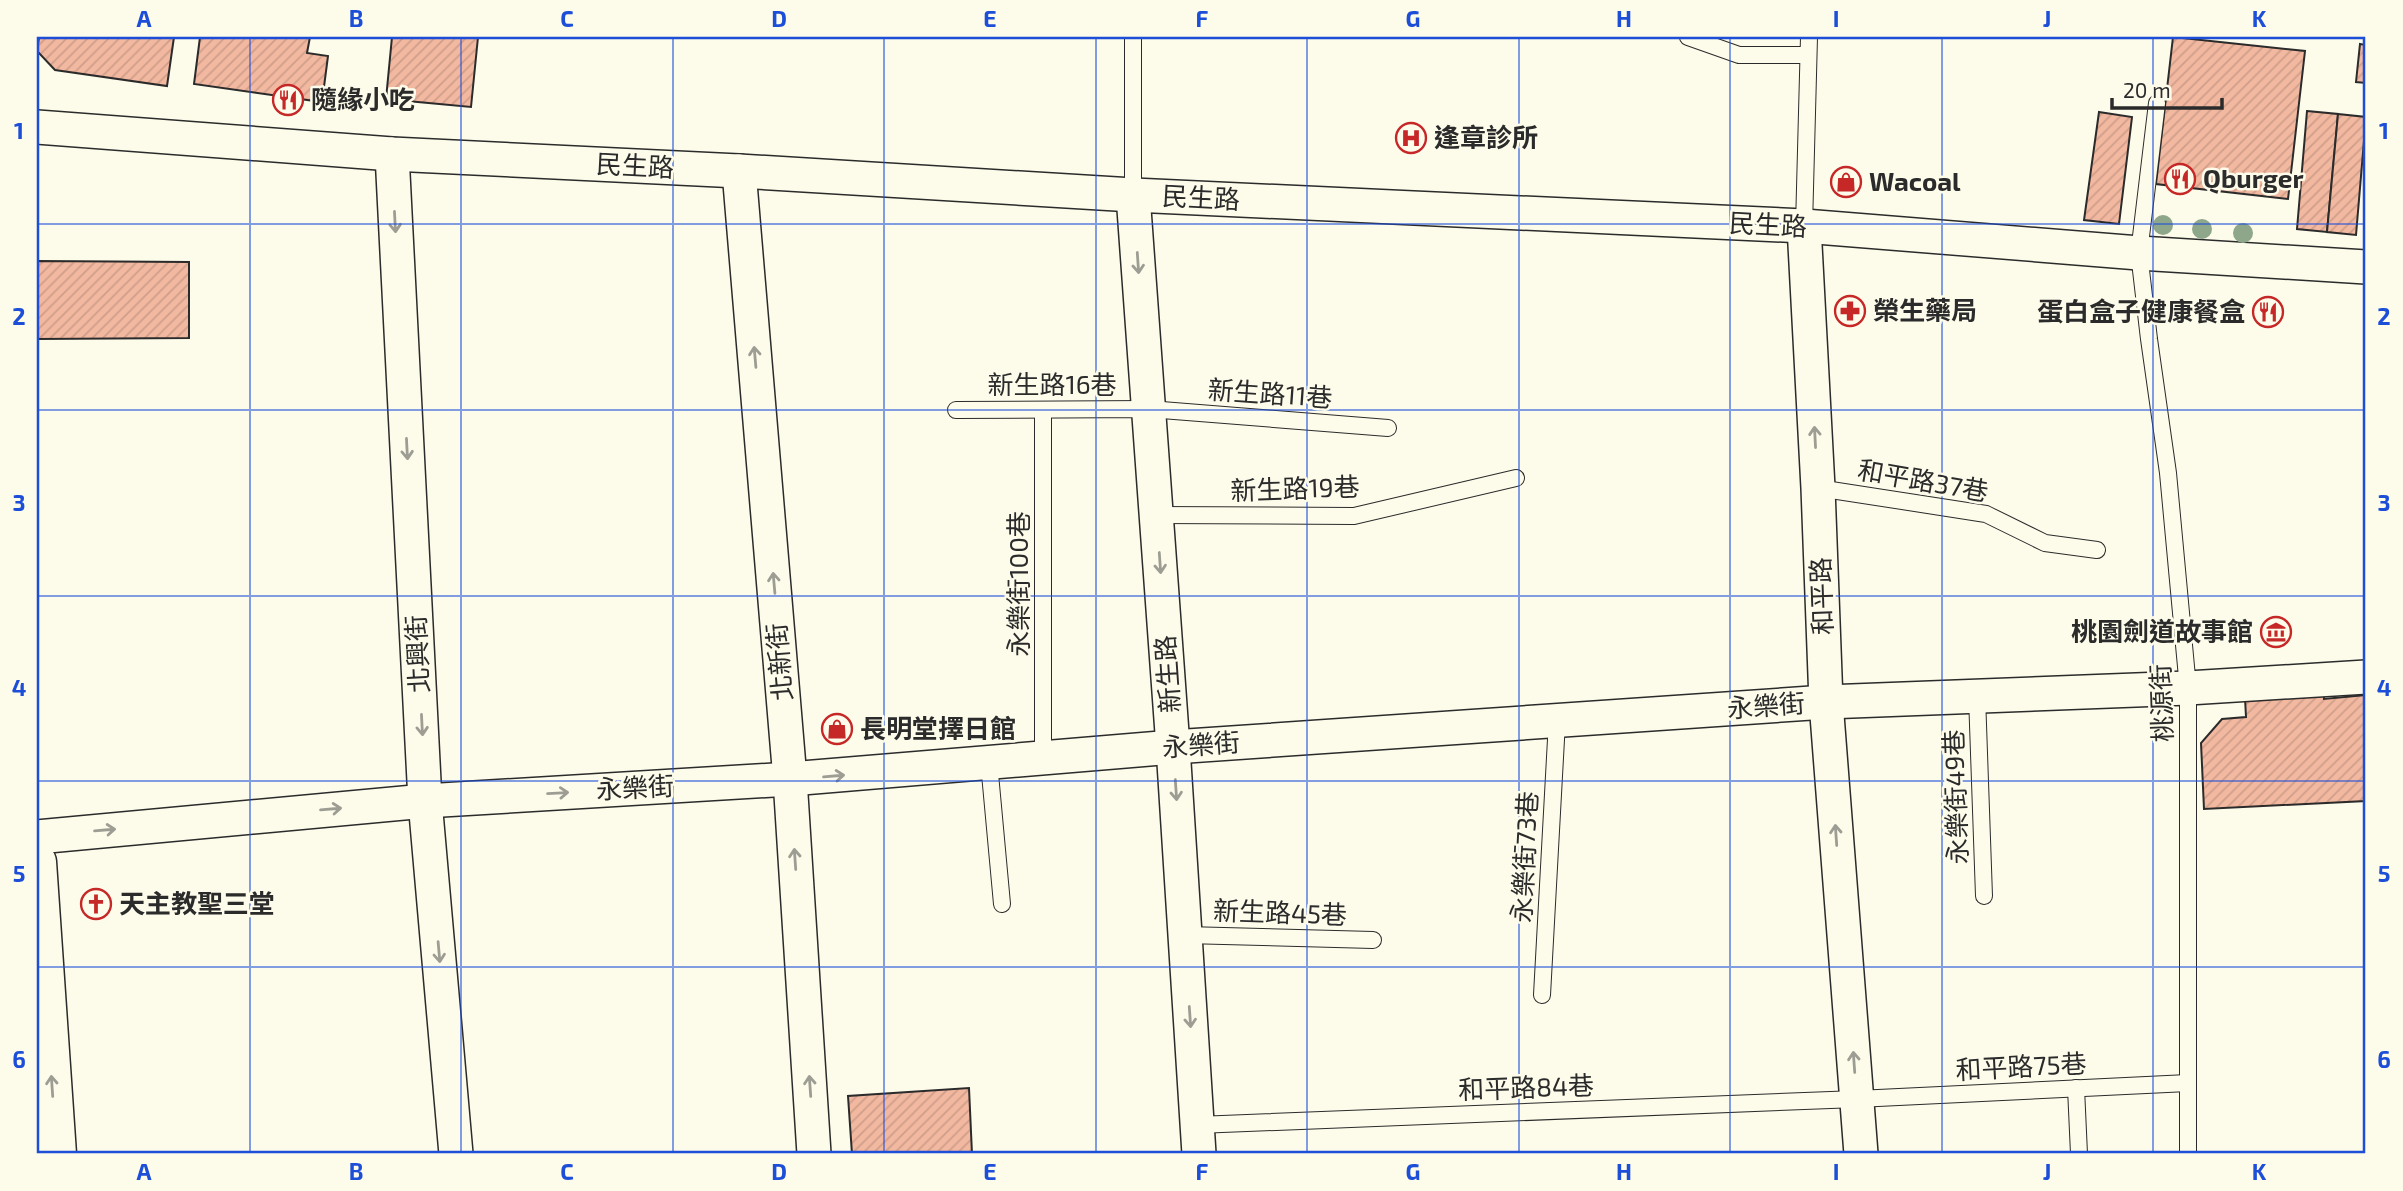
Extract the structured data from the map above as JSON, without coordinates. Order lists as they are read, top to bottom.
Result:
{
  "streets": {
    "street": [
      "民生路",
      "和平路",
      "北興街",
      "北新街",
      "新生路",
      "永樂街"
    ],
    "lane": [
      "新生路16巷",
      "新生路11巷",
      "和平路37巷",
      "新生路19巷",
      "永樂街100巷",
      "桃源街",
      "永樂街49巷",
      "永樂街73巷",
      "新生路45巷",
      "和平路75巷",
      "和平路84巷"
    ]
  },
  "crossings": [
    ["民生路", "和平路"],
    ["民生路", "北興街"],
    ["民生路", "北新街"],
    ["民生路", "新生路"],
    ["民生路", "桃源街"],
    ["新生路16巷", "新生路11巷"],
    ["新生路16巷", "永樂街100巷"],
    ["新生路16巷", "新生路"],
    ["新生路11巷", "新生路"],
    ["和平路37巷", "和平路"],
    ["新生路19巷", "新生路"],
    ["永樂街100巷", "永樂街"],
    ["和平路", "永樂街"],
    ["和平路", "和平路75巷"],
    ["和平路", "和平路84巷"],
    ["北興街", "永樂街"],
    ["北新街", "永樂街"],
    ["新生路", "永樂街"],
    ["新生路", "新生路45巷"],
    ["新生路", "和平路84巷"],
    ["桃源街", "永樂街"],
    ["桃源街", "和平路75巷"],
    ["永樂街", "永樂街49巷"],
    ["永樂街", "永樂街73巷"],
    ["和平路75巷", "和平路84巷"]
  ],
  "one_way": [
    "和平路",
    "北興街",
    "北新街",
    "新生路",
    "永樂街"
  ],
  "places": {
    "restaurant": ["隨緣小吃", "Qburger", "蛋白盒子健康餐盒"],
    "hospital": ["逢章診所"],
    "shop": ["Wacoal", "長明堂擇日館"],
    "pharmacy": ["榮生藥局"],
    "museum": ["桃園劍道故事館"],
    "church": ["天主教聖三堂"]
  },
  "scale_bar": "20 m",
  "grid": {
    "columns": [
      "A",
      "B",
      "C",
      "D",
      "E",
      "F",
      "G",
      "H",
      "I",
      "J",
      "K"
    ],
    "rows": [
      "1",
      "2",
      "3",
      "4",
      "5",
      "6"
    ]
  }
}
